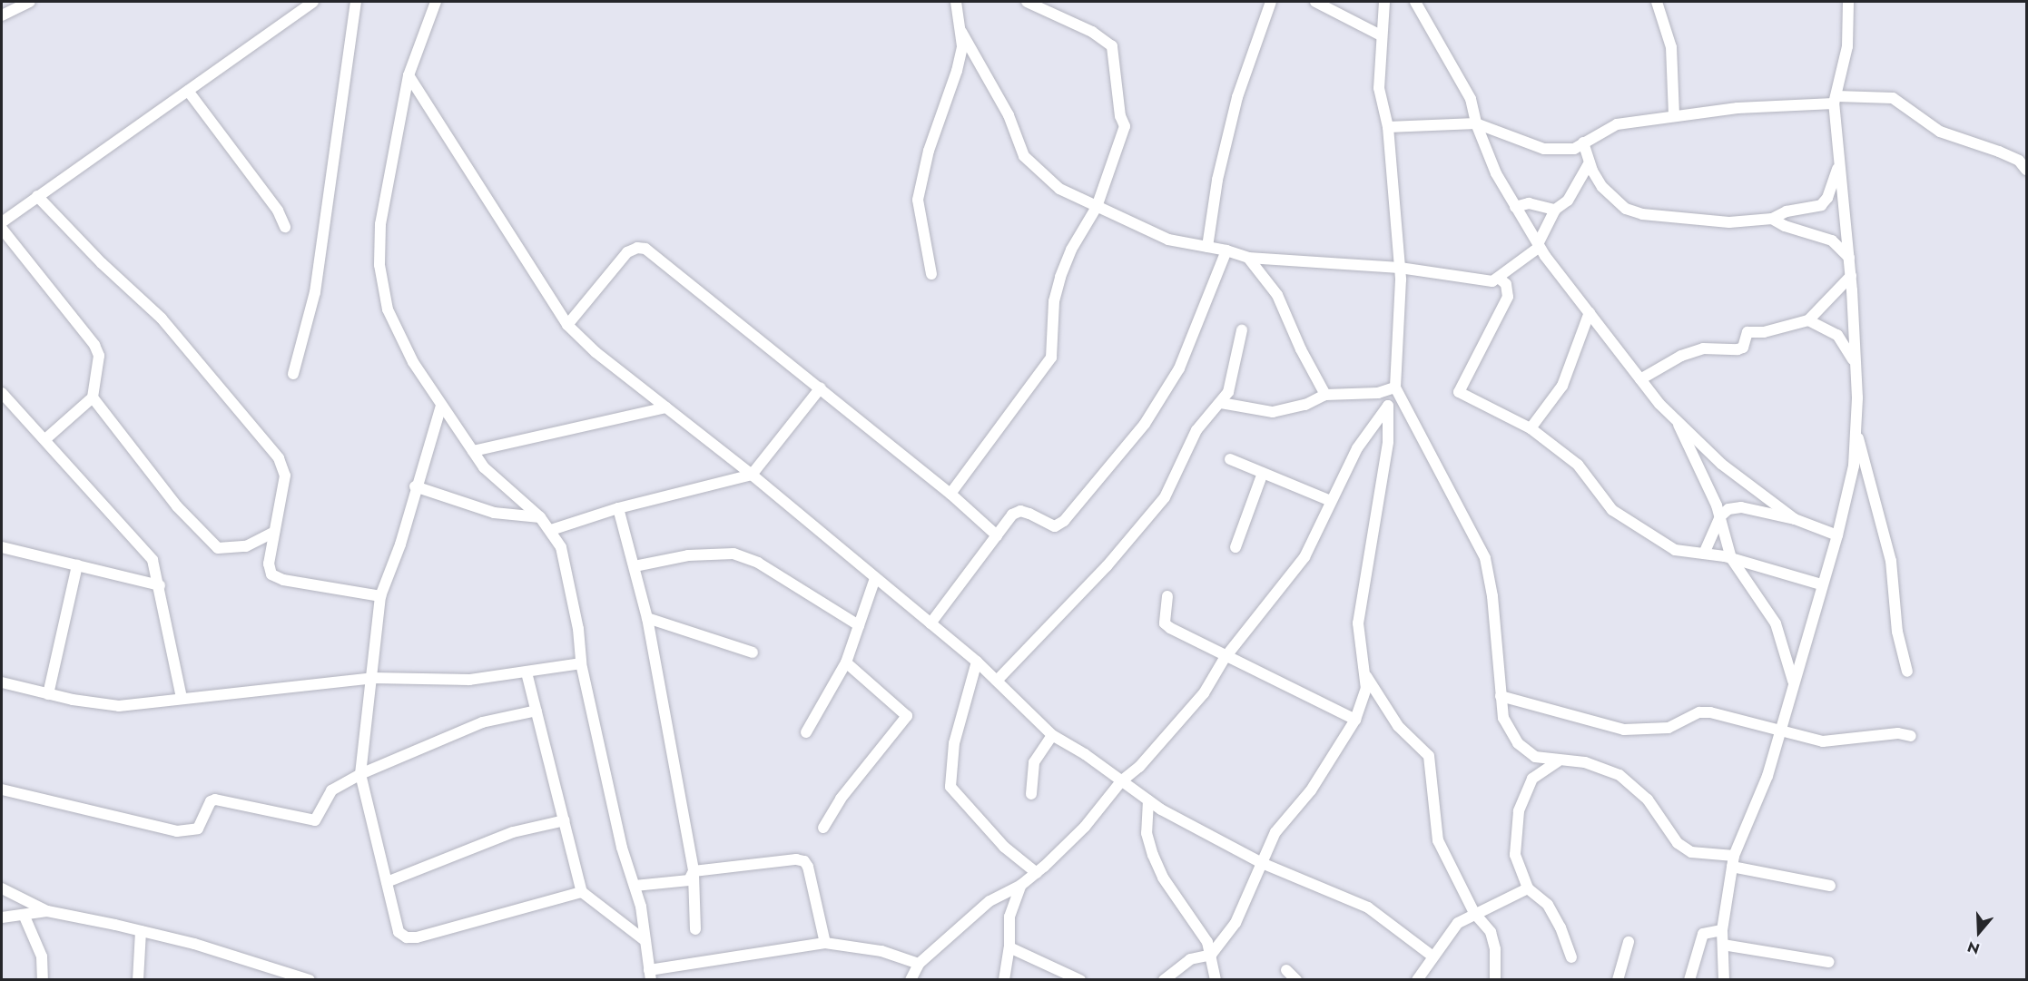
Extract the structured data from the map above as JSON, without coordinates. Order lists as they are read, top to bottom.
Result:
{
  "north": "bottom"
}
